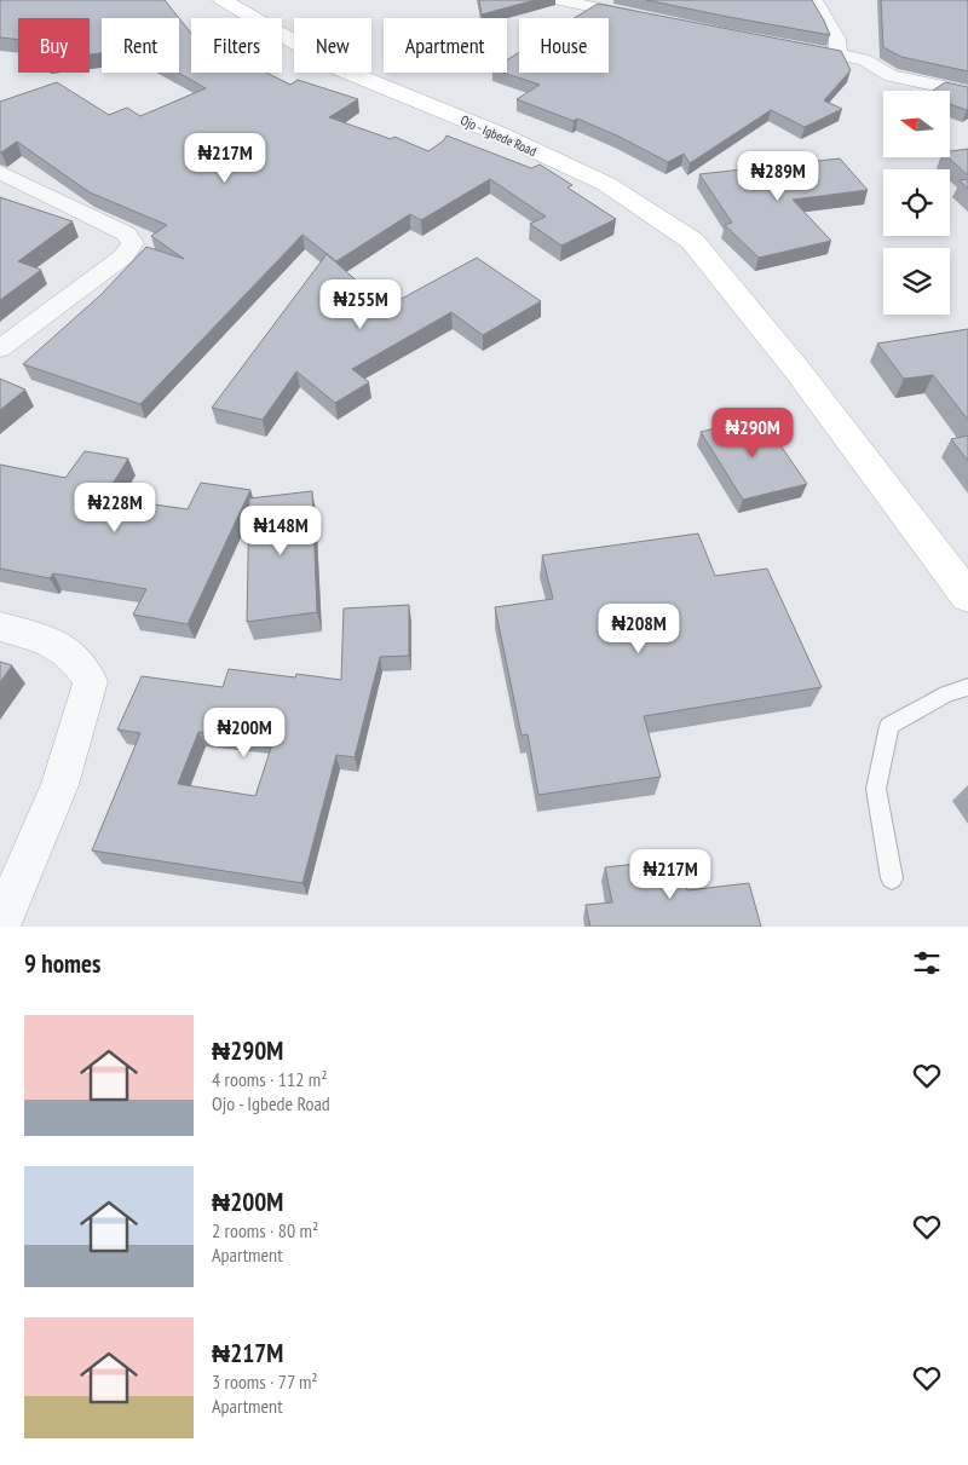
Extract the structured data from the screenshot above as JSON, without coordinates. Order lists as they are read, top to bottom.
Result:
{
  "streets": {
    "main road": ["Ojo - Igbede Road"]
  },
  "north": "left",
  "page": {
    "chip": [
      "Buy",
      "Rent",
      "Filters",
      "New",
      "Apartment",
      "House"
    ],
    "price": [
      "₦217M",
      "₦289M",
      "₦255M",
      "₦290M",
      "₦228M",
      "₦148M",
      "₦208M",
      "₦200M",
      "₦217M"
    ],
    "heading": "9 homes",
    "list": [
      {
        "name": "₦290M",
        "note": "4 rooms · 112 m² · Ojo - Igbede Road"
      },
      {
        "name": "₦200M",
        "note": "2 rooms · 80 m² · Apartment"
      },
      {
        "name": "₦217M",
        "note": "3 rooms · 77 m² · Apartment"
      }
    ]
  }
}
